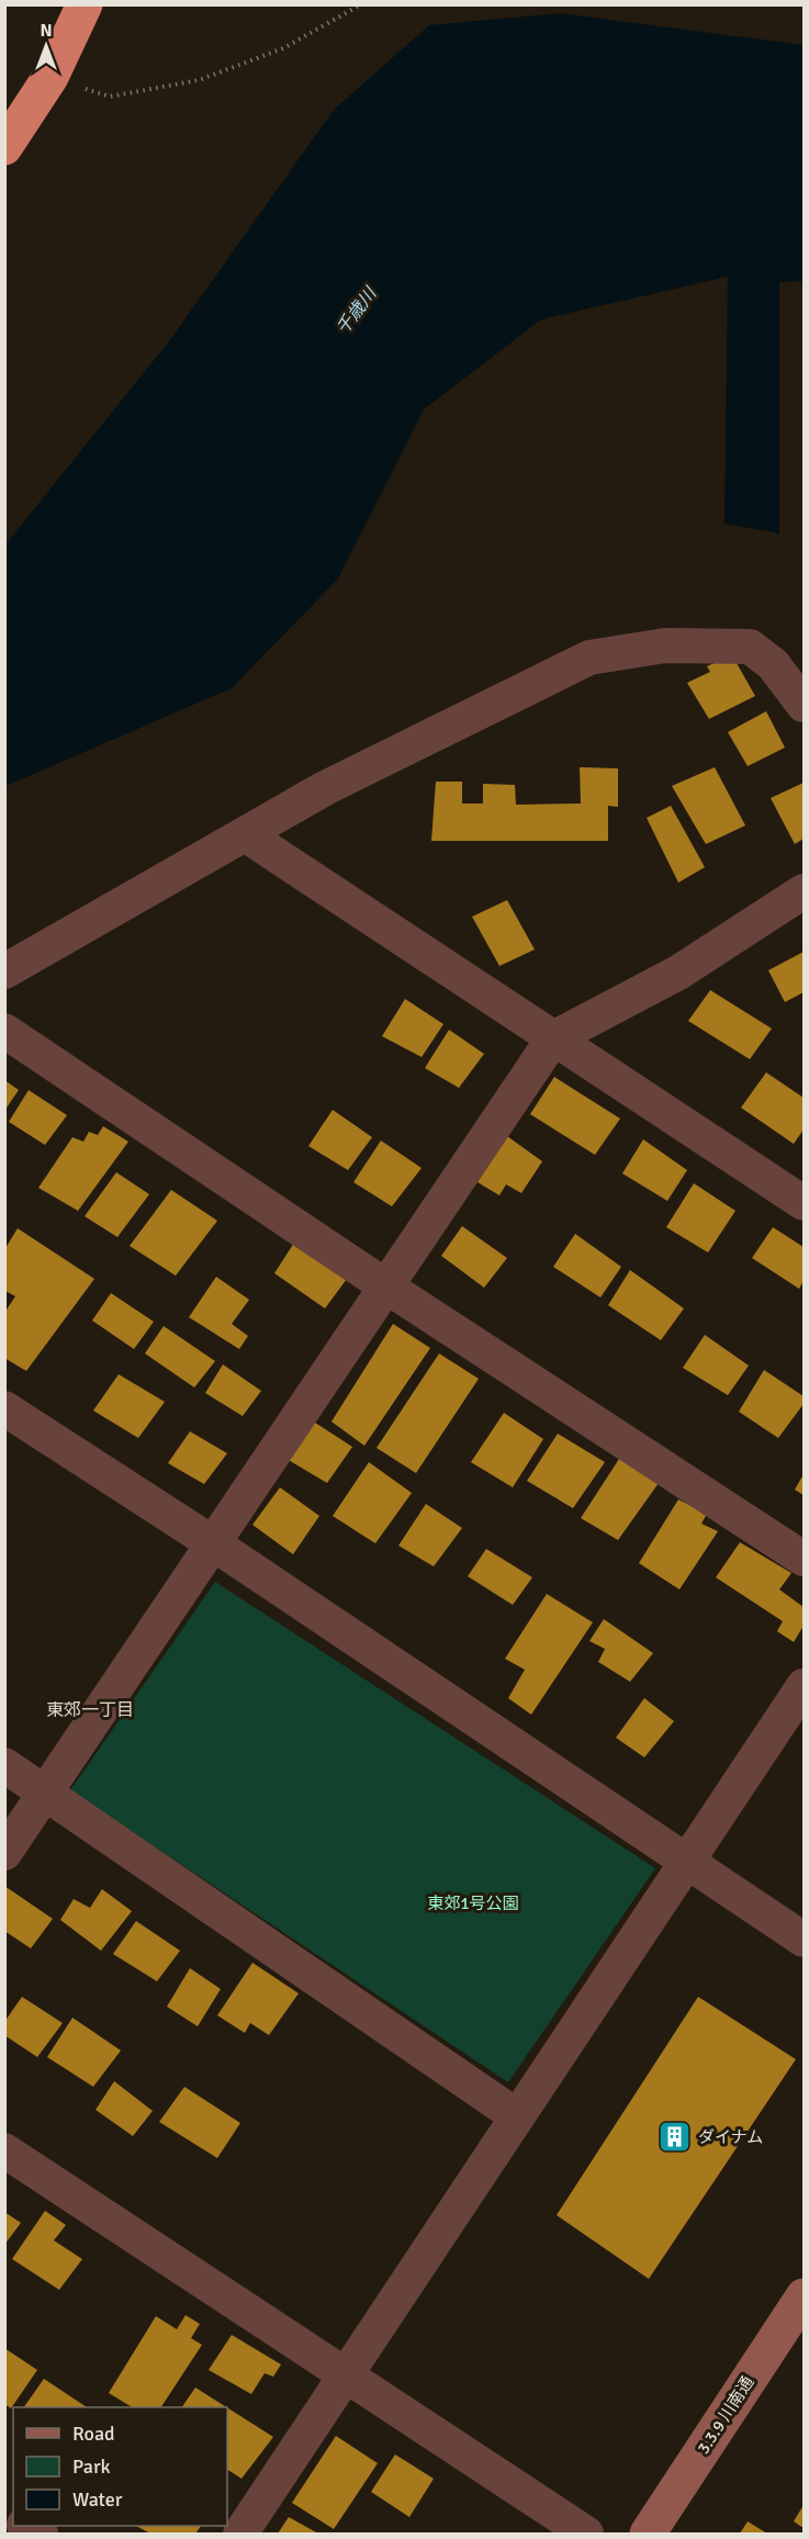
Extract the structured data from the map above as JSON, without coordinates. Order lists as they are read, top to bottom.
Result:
{
  "streets": {
    "street": ["3.3.9 川南通"]
  },
  "districts": ["東郊一丁目"],
  "water": ["千歳川"],
  "parks": ["東郊1号公園"],
  "places": {
    "building": ["ダイナム"]
  },
  "legend": ["Road", "Park", "Water"],
  "north": "top"
}
